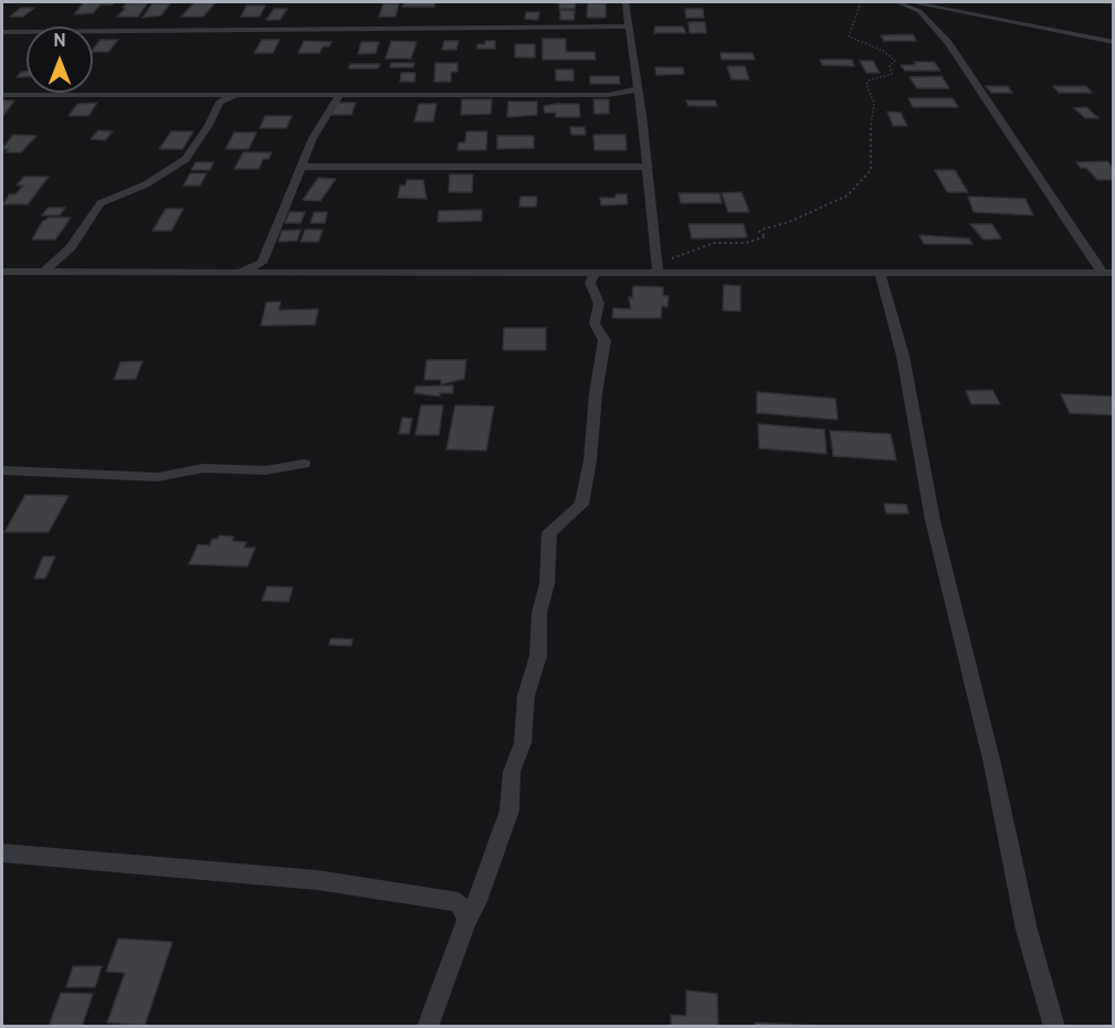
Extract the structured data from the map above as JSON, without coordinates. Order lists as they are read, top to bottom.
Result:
{
  "north": "top"
}
